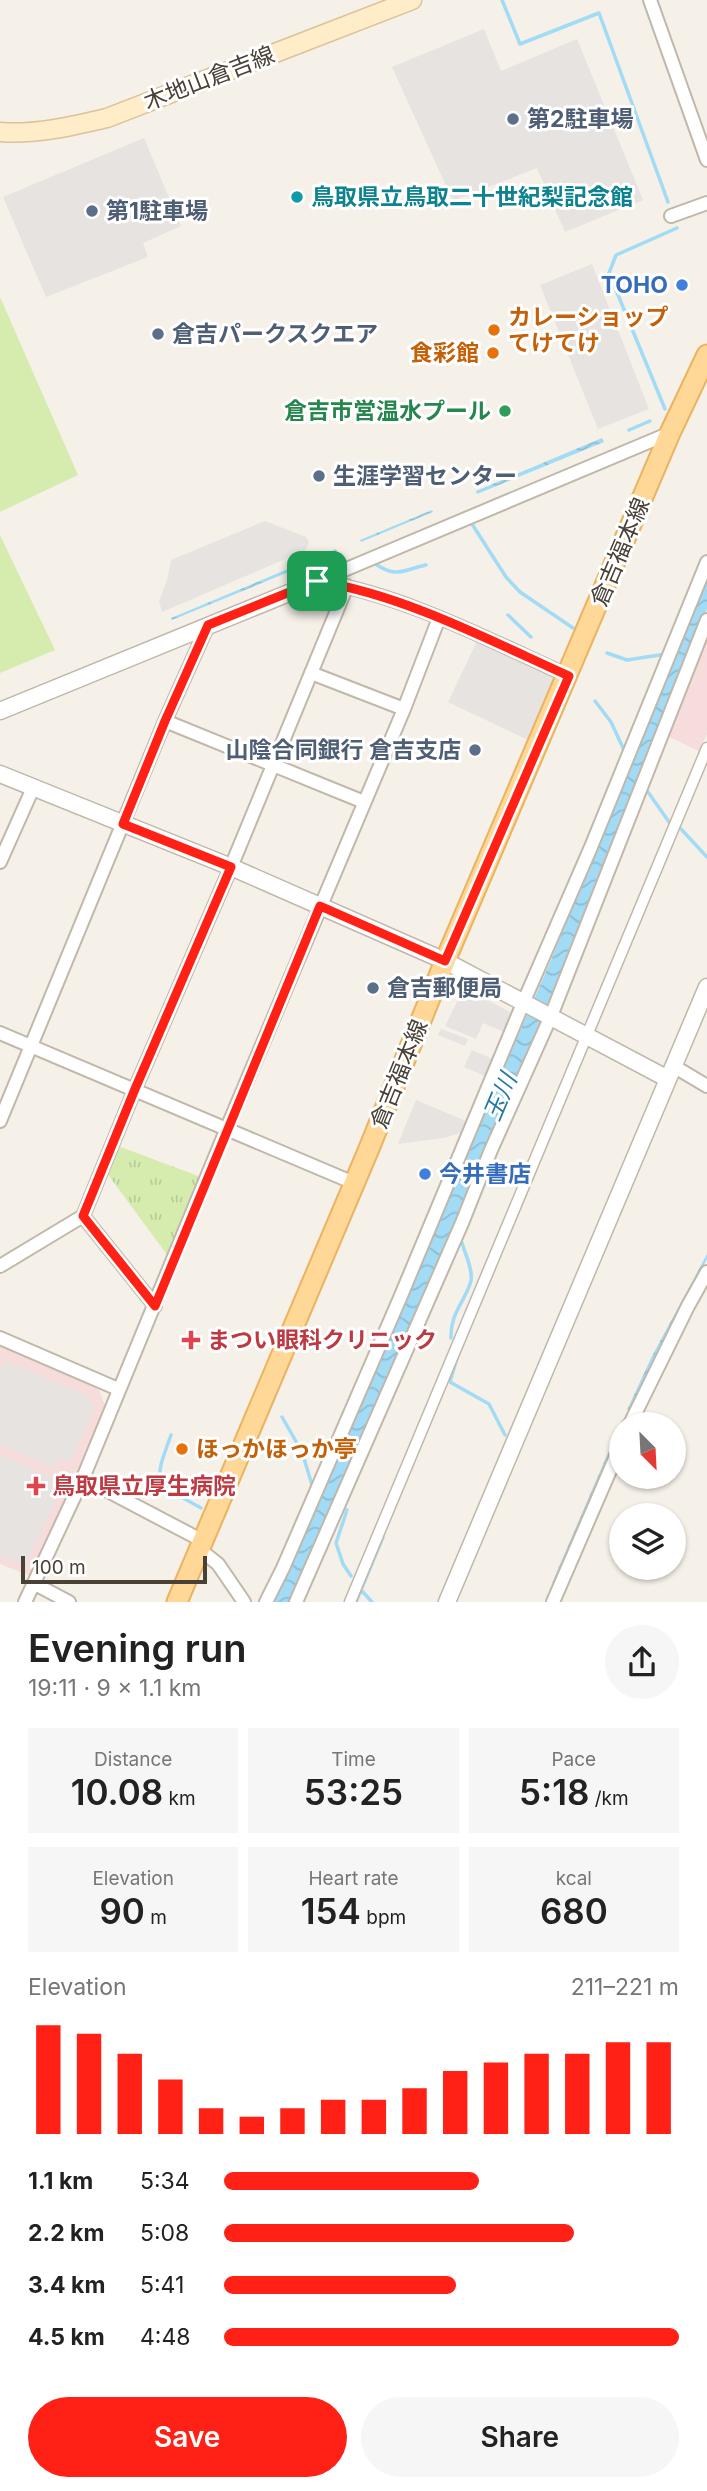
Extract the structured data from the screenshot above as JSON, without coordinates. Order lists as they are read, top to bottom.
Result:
{
  "streets": {
    "main road": ["木地山倉吉線", "倉吉福本線"]
  },
  "water": ["玉川"],
  "places": {
    "other": [
      "第2駐車場",
      "鳥取県立鳥取二十世紀梨記念館",
      "第1駐車場",
      "TOHO",
      "カレーショップ てけてけ",
      "倉吉パークスクエア",
      "食彩館",
      "倉吉市営温水プール",
      "生涯学習センター",
      "山陰合同銀行 倉吉支店",
      "倉吉郵便局",
      "今井書店",
      "ほっかほっか亭"
    ],
    "health": ["まつい眼科クリニック", "鳥取県立厚生病院"]
  },
  "scale_bar": "100 m",
  "north": "bottom right",
  "page": {
    "scale": "100 m",
    "heading": ["Evening run", "19:11 · 9 × 1.1 km"],
    "stats": [
      ["Distance", "10.08 km"],
      ["Time", "53:25"],
      ["Pace", "5:18 /km"],
      ["Elevation", "90 m"],
      ["Heart rate", "154 bpm"],
      ["kcal", "680"]
    ],
    "chart": ["Elevation", "211–221 m"],
    "list": [
      {
        "name": "1.1 km",
        "note": "5:34"
      },
      {
        "name": "2.2 km",
        "note": "5:08"
      },
      {
        "name": "3.4 km",
        "note": "5:41"
      },
      {
        "name": "4.5 km",
        "note": "4:48"
      }
    ],
    "buttons": ["Save", "Share"]
  }
}
